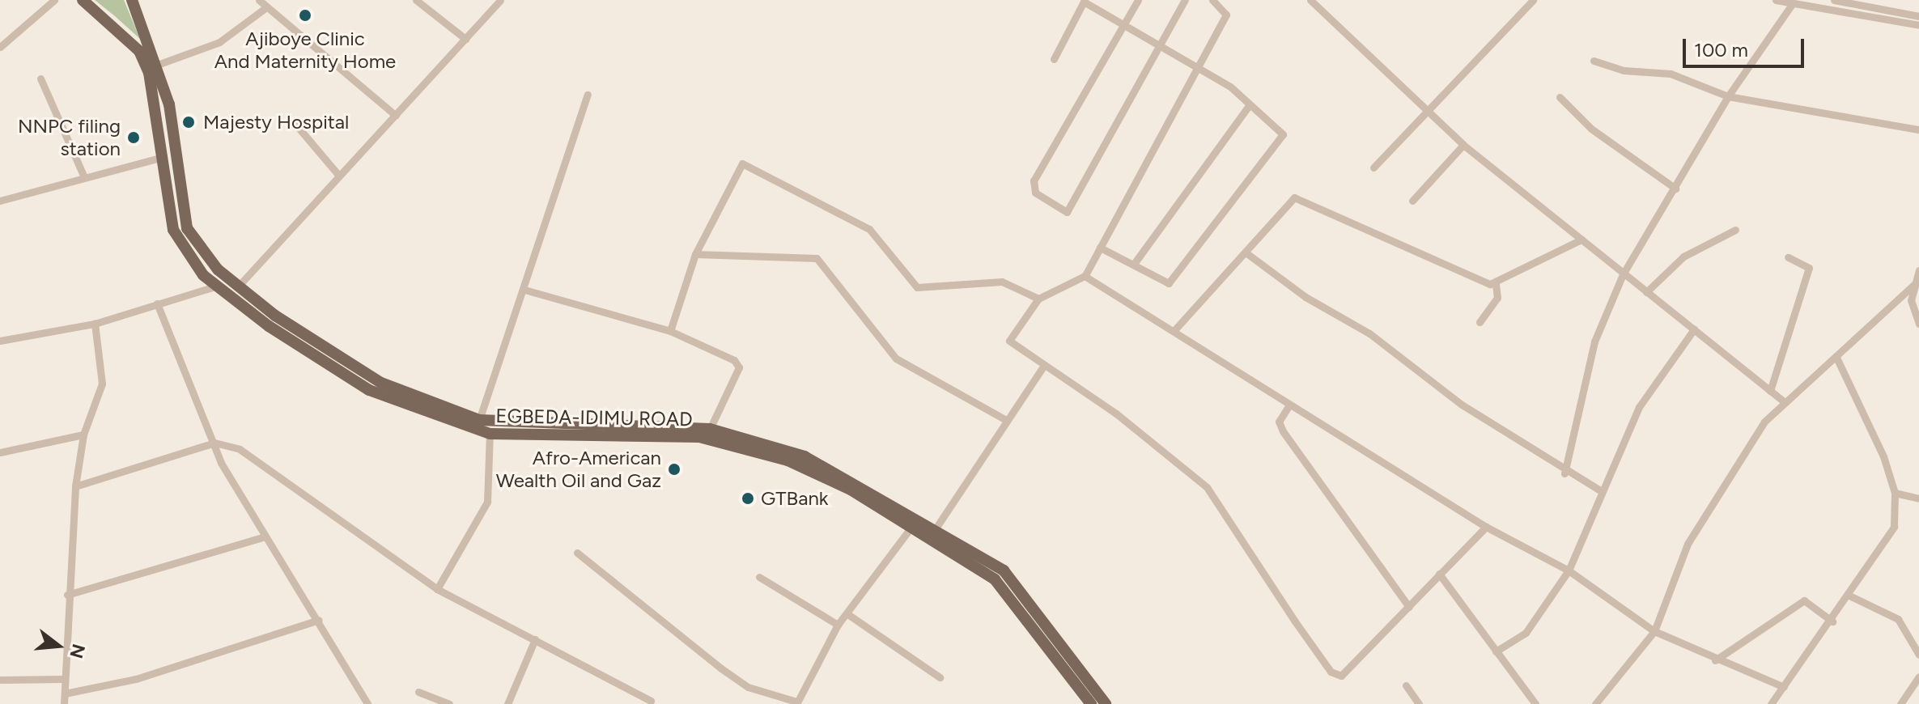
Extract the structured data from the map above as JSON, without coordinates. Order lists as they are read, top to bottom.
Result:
{
  "streets": {
    "main road": ["EGBEDA-IDIMU ROAD"]
  },
  "places": [
    "Ajiboye Clinic And Maternity Home",
    "Majesty Hospital",
    "NNPC filing station",
    "Afro-American Wealth Oil and Gaz",
    "GTBank"
  ],
  "scale_bar": "100 m",
  "north": "right"
}
